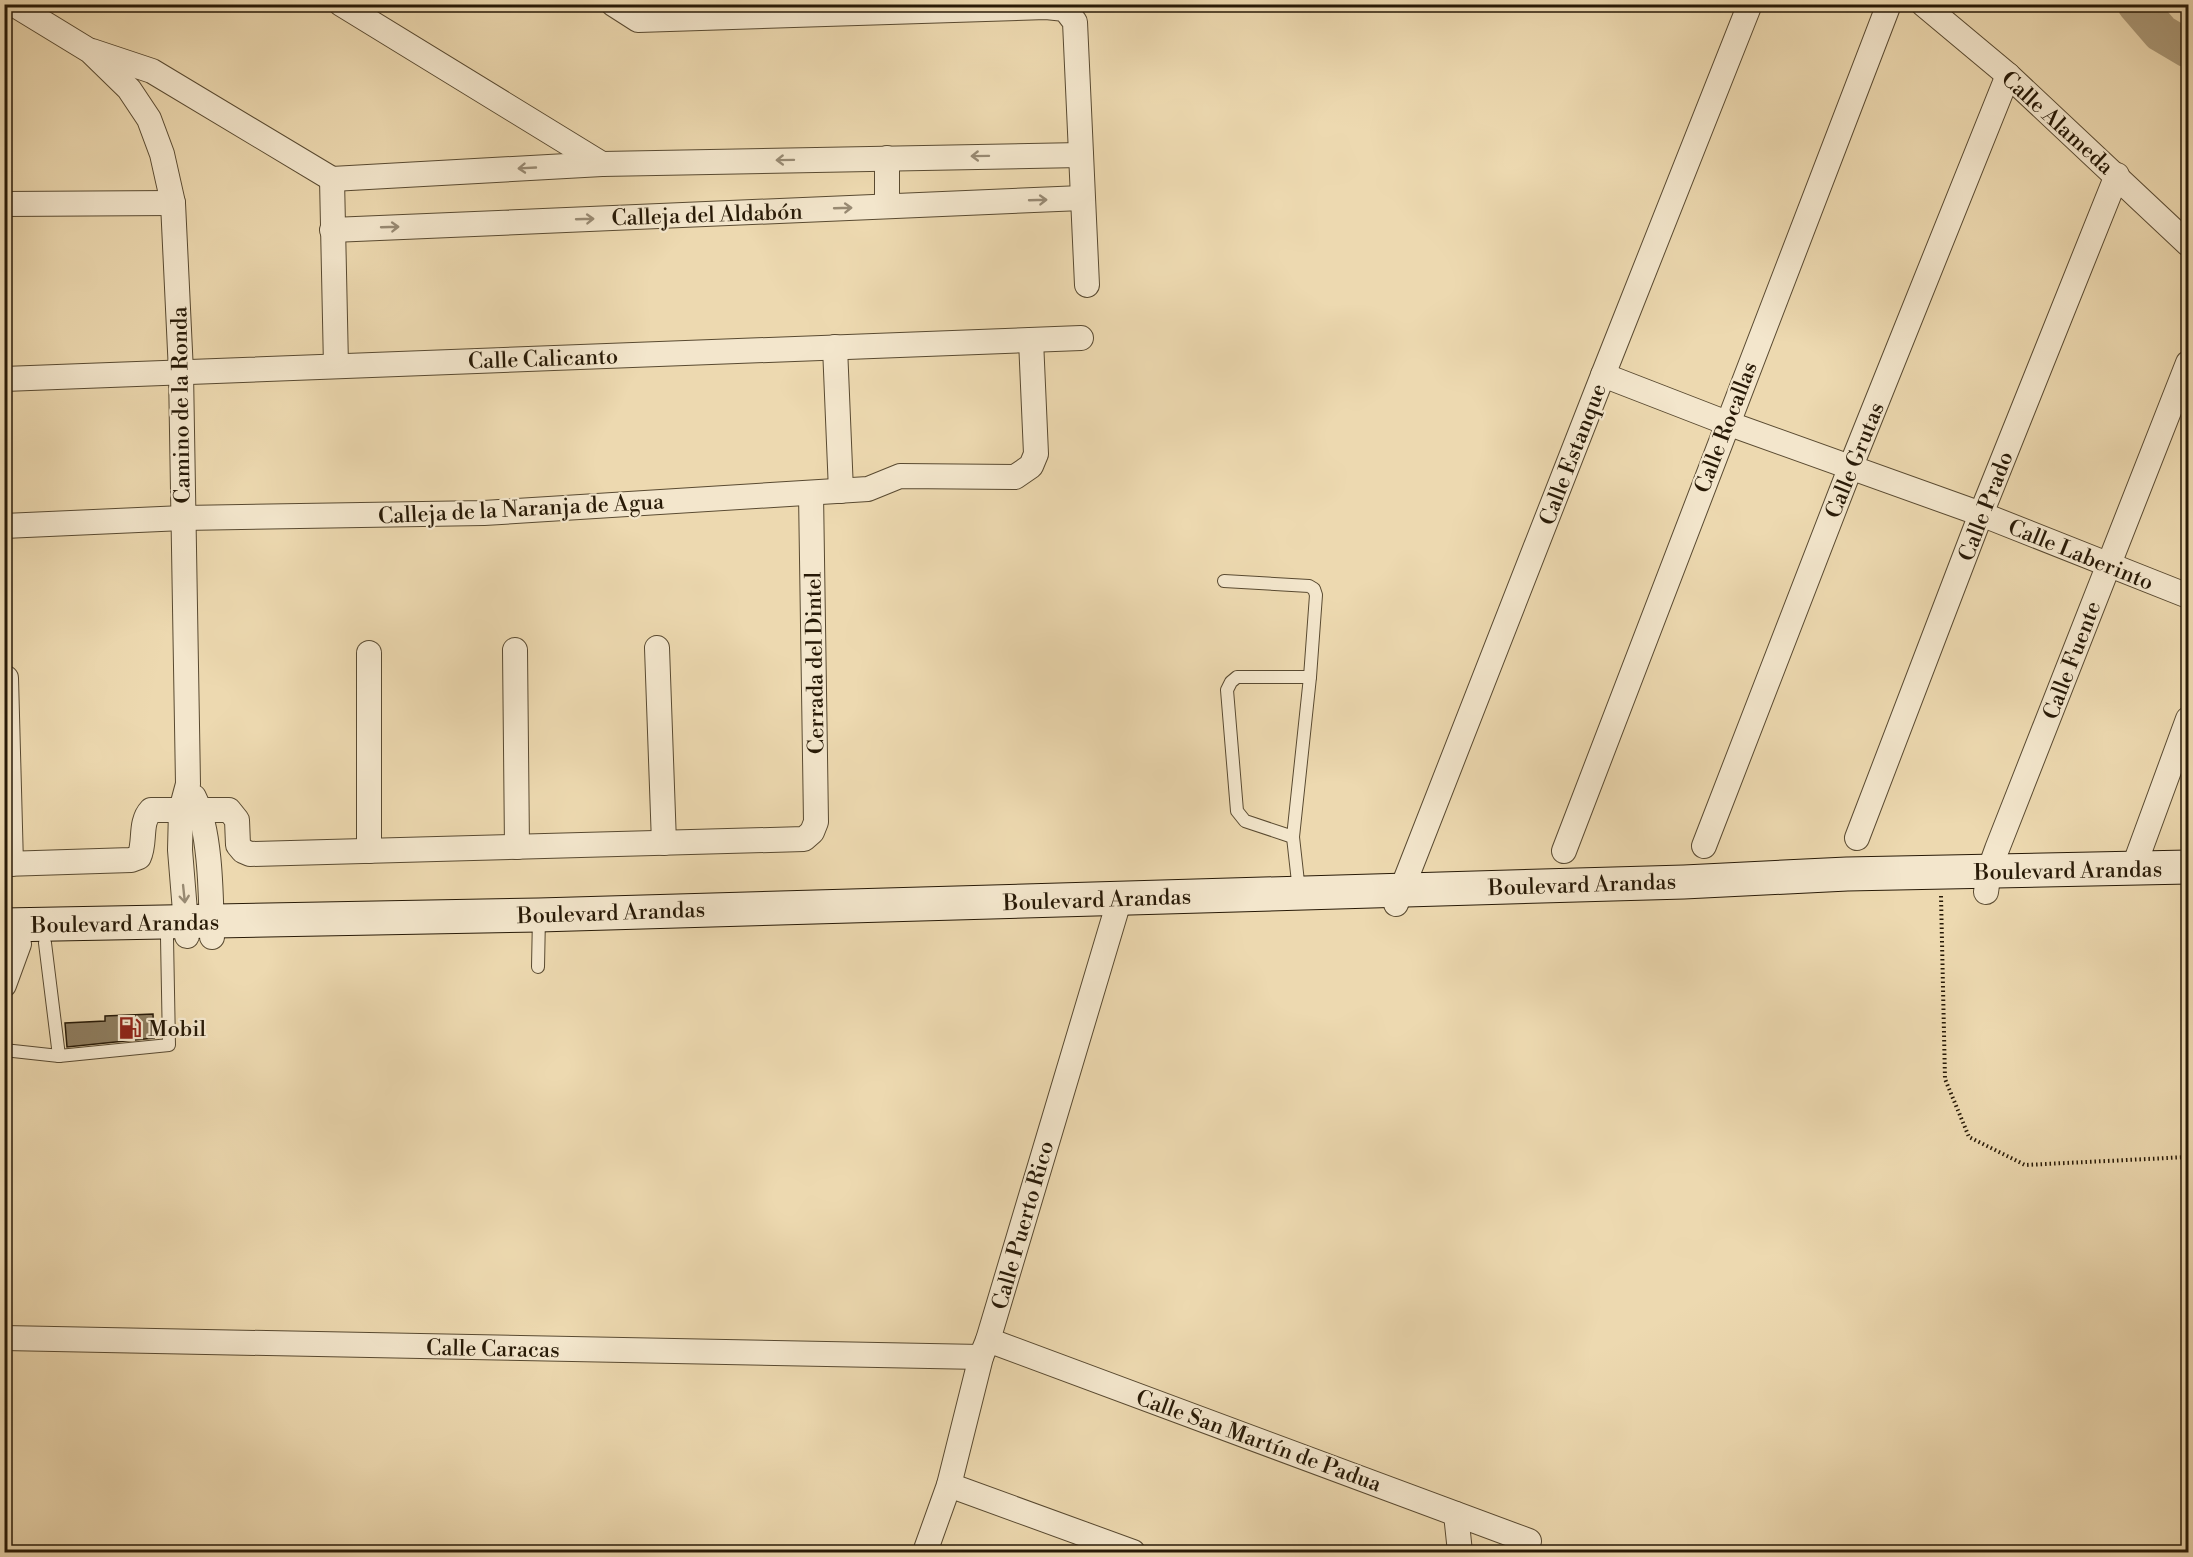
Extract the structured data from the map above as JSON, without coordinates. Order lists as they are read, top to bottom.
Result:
{
  "streets": {
    "main road": ["Boulevard Arandas"],
    "street": [
      "Calle Alameda",
      "Calleja del Aldabón",
      "Calle Calicanto",
      "Camino de la Ronda",
      "Calle Rocallas",
      "Calle Estanque",
      "Calle Grutas",
      "Calle Prado",
      "Calleja de la Naranja de Agua",
      "Calle Laberinto",
      "Calle Fuente",
      "Cerrada del Dintel",
      "Calle Puerto Rico",
      "Calle Caracas",
      "Calle San Martín de Padua"
    ]
  },
  "crossings": [
    ["Calle Alameda", "Calle Grutas"],
    ["Calle Alameda", "Calle Prado"],
    ["Calle Calicanto", "Camino de la Ronda"],
    ["Calle Calicanto", "Calleja de la Naranja de Agua"],
    ["Camino de la Ronda", "Calleja de la Naranja de Agua"],
    ["Camino de la Ronda", "Boulevard Arandas"],
    ["Calle Rocallas", "Calle Laberinto"],
    ["Calle Estanque", "Calle Laberinto"],
    ["Calle Estanque", "Boulevard Arandas"],
    ["Calle Grutas", "Calle Laberinto"],
    ["Calle Prado", "Calle Laberinto"],
    ["Calleja de la Naranja de Agua", "Cerrada del Dintel"],
    ["Calle Laberinto", "Calle Fuente"],
    ["Calle Fuente", "Boulevard Arandas"],
    ["Boulevard Arandas", "Calle Puerto Rico"],
    ["Calle Puerto Rico", "Calle Caracas"],
    ["Calle Puerto Rico", "Calle San Martín de Padua"],
    ["Calle Caracas", "Calle San Martín de Padua"]
  ],
  "places": {
    "fuel station": ["Mobil"]
  }
}
